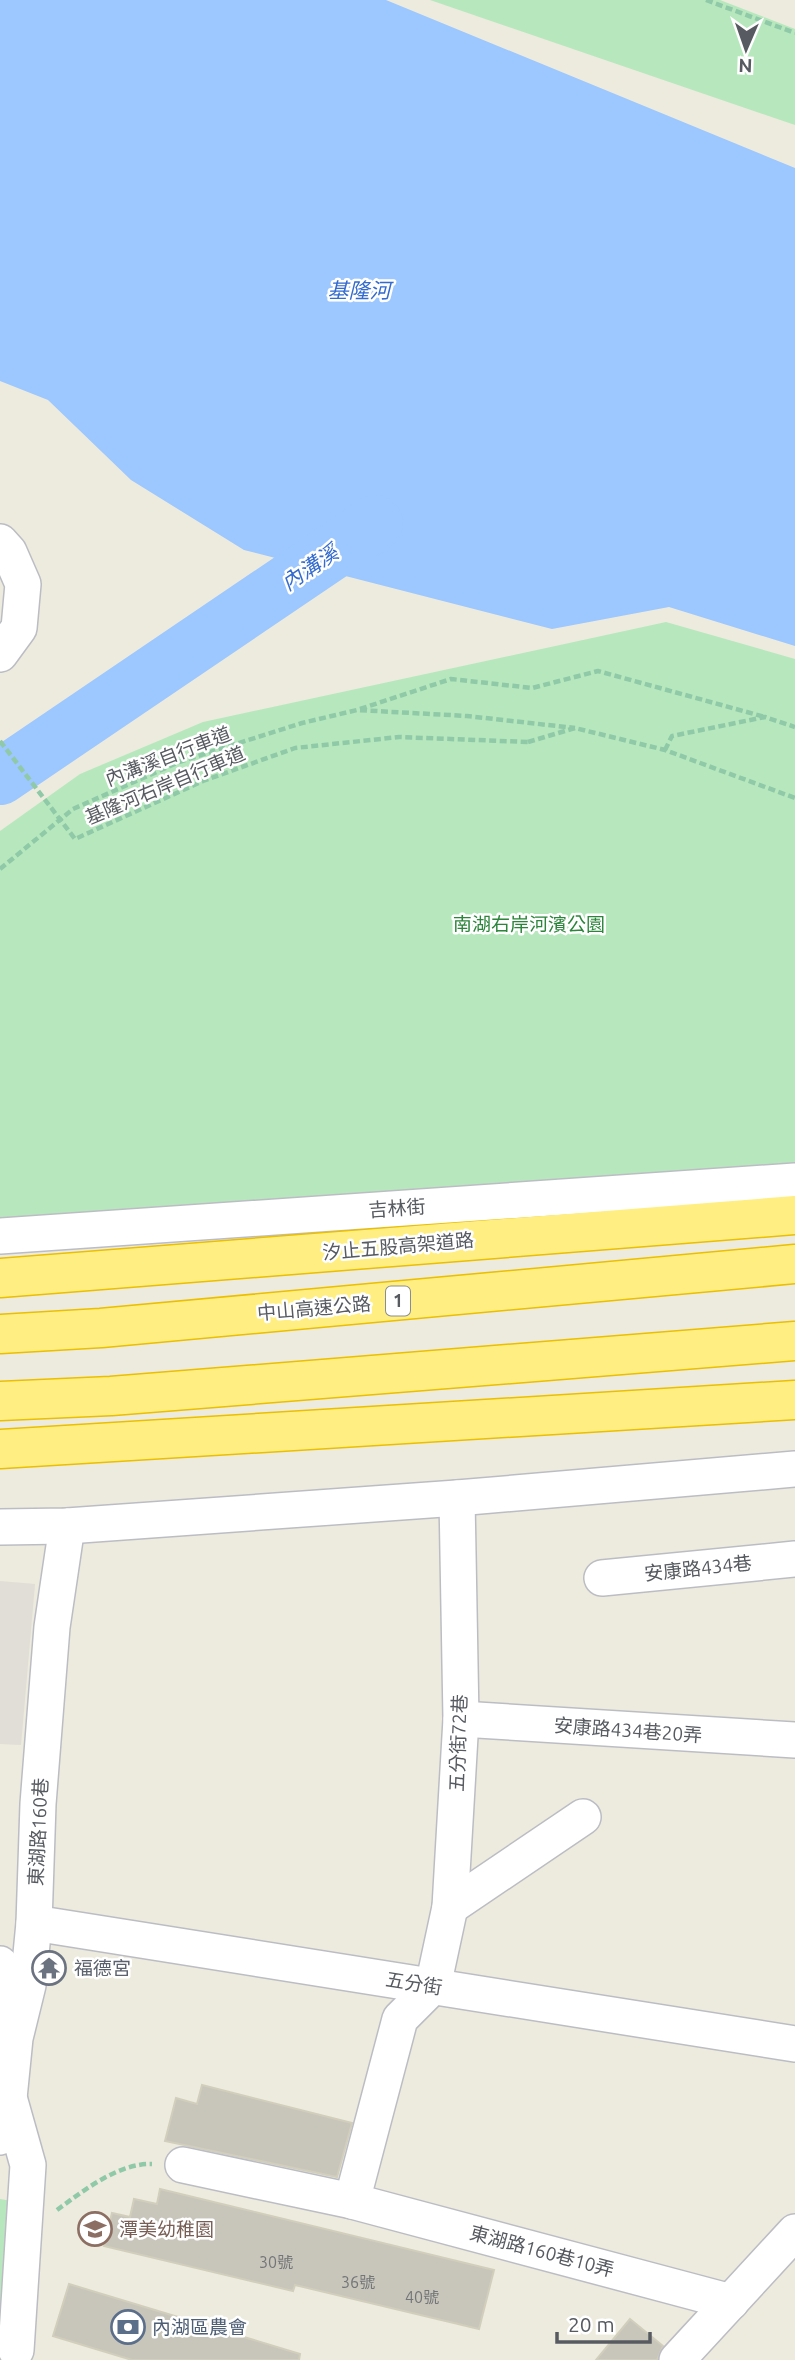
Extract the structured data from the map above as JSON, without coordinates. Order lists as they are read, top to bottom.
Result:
{
  "streets": {
    "highway": ["汐止五股高架道路", "1", "中山高速公路"],
    "street": [
      "吉林街",
      "安康路434巷",
      "安康路434巷20弄",
      "五分街72巷",
      "東湖路160巷",
      "五分街",
      "東湖路160巷10弄"
    ],
    "path": ["內溝溪自行車道", "基隆河右岸自行車道"]
  },
  "crossings": [
    ["內溝溪自行車道", "基隆河右岸自行車道"],
    ["安康路434巷20弄", "五分街72巷"],
    ["五分街72巷", "五分街"],
    ["東湖路160巷", "五分街"]
  ],
  "water": ["基隆河", "內溝溪"],
  "parks": ["南湖右岸河濱公園"],
  "places": {
    "temple": ["福德宮"],
    "school or university": ["潭美幼稚園"],
    "bank": ["內湖區農會"]
  },
  "house_numbers": ["30號", "36號", "40號"],
  "scale_bar": "20 m",
  "north": "bottom"
}
